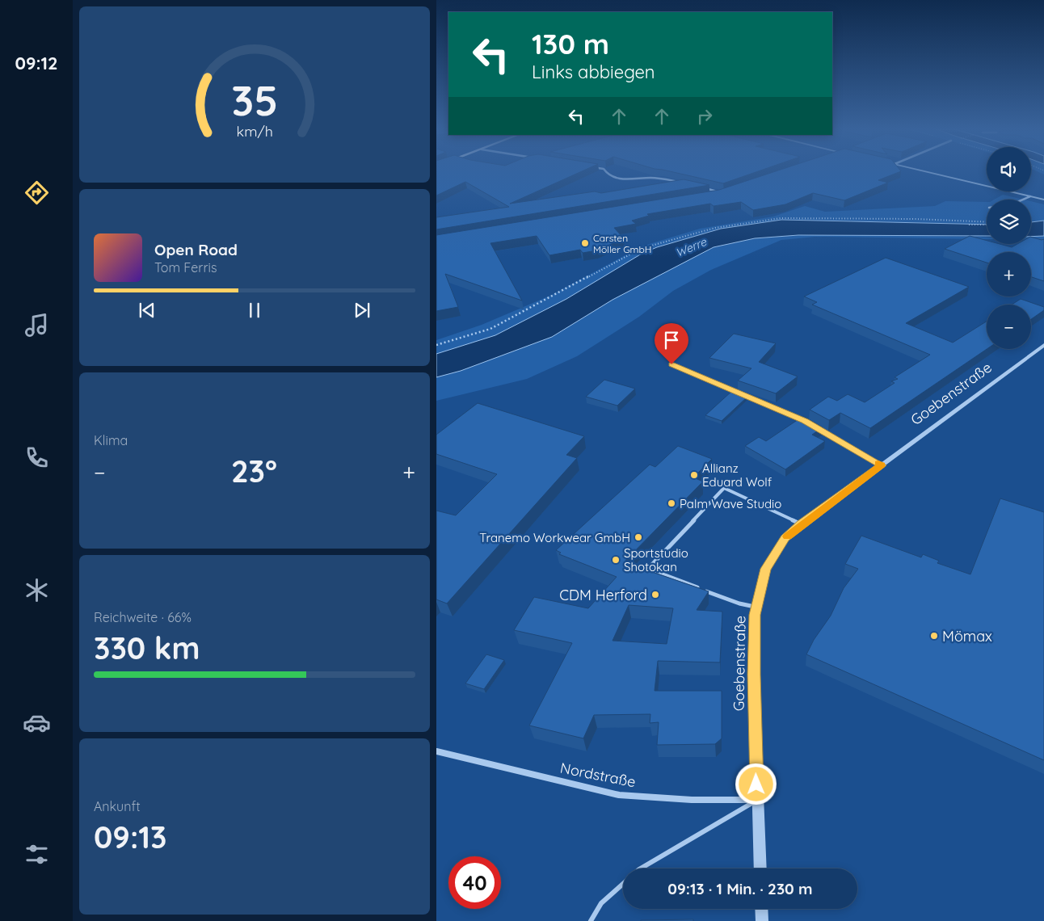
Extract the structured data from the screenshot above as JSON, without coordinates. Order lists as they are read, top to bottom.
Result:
{
  "streets": {
    "street": ["Goebenstraße", "Nordstraße"]
  },
  "crossings": [
    ["Goebenstraße", "Nordstraße"]
  ],
  "water": ["Werre"],
  "places": [
    "Carsten Möller GmbH",
    "Allianz Eduard Wolf",
    "Palm Wave Studio",
    "Tranemo Workwear GmbH",
    "Sportstudio Shotokan",
    "CDM Herford",
    "Mömax"
  ],
  "page": {
    "tabs": "09:12",
    "turn": ["130 m", "Links abbiegen"],
    "map_buttons": ["+", "−"],
    "song": ["Open Road", "Tom Ferris"],
    "tile": [
      "Klima",
      ["Reichweite · 66%", "330 km"],
      ["Ankunft", "09:13"]
    ],
    "heat": ["−", "23°", "+"],
    "limit": "40",
    "trip": "09:13 · 1 Min. · 230 m",
    "gauge": ["35", "km/h"]
  }
}
